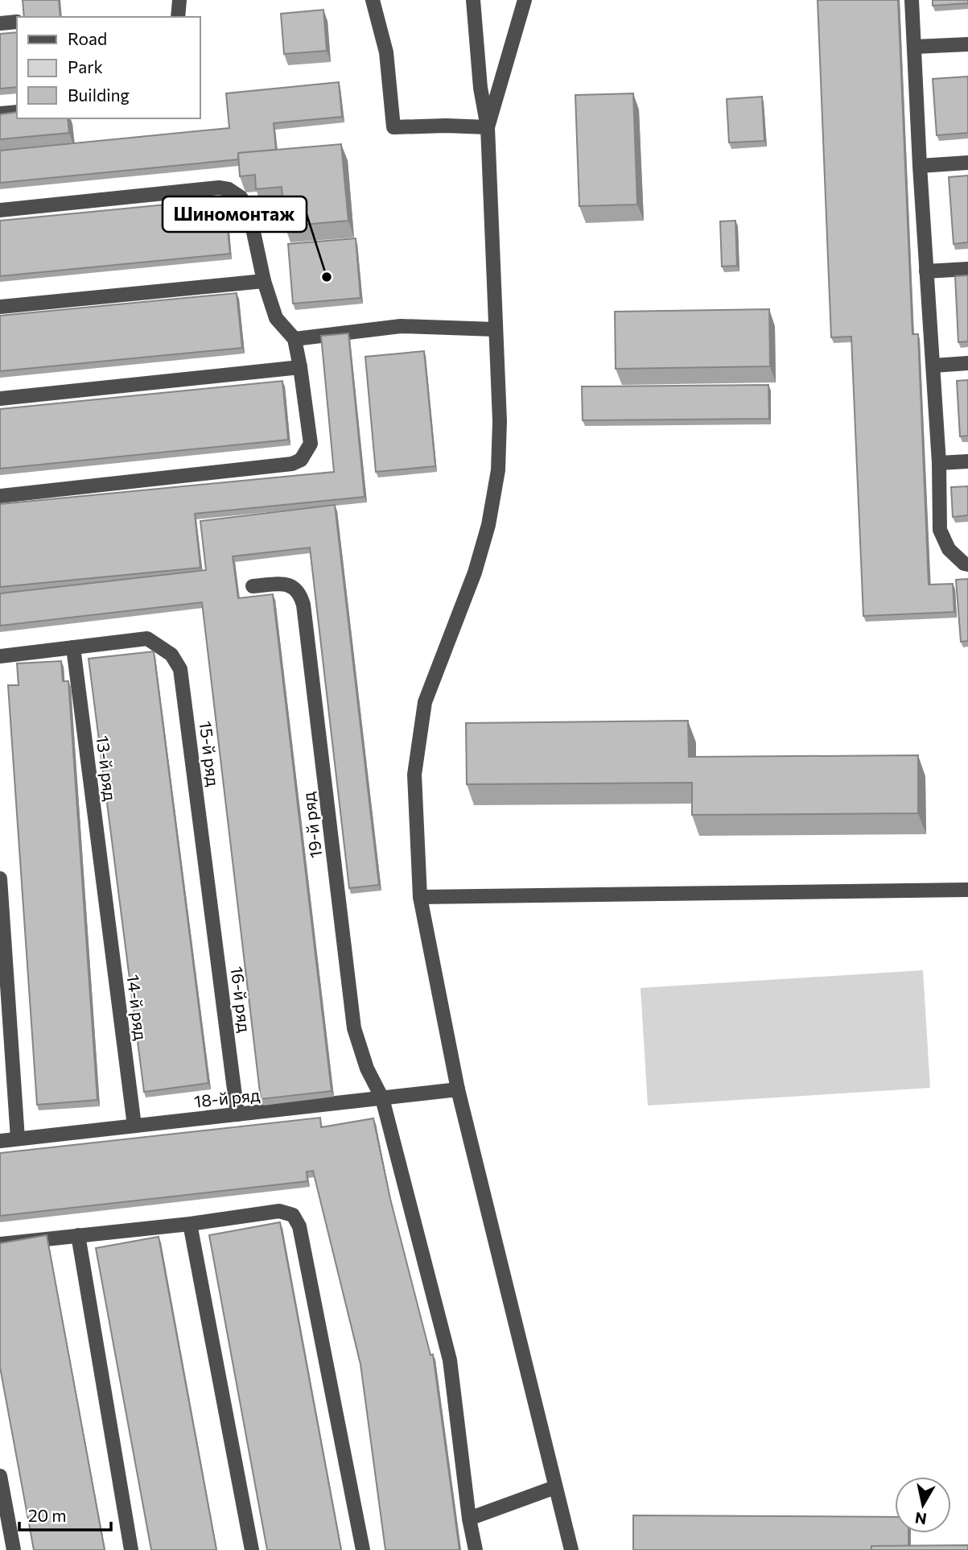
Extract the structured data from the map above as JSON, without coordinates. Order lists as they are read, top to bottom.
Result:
{
  "streets": {
    "street": [
      "15-й ряд",
      "13-й ряд",
      "19-й ряд",
      "16-й ряд",
      "14-й ряд",
      "18-й ряд"
    ]
  },
  "crossings": [
    ["15-й ряд", "13-й ряд"],
    ["15-й ряд", "16-й ряд"],
    ["13-й ряд", "14-й ряд"],
    ["19-й ряд", "18-й ряд"],
    ["16-й ряд", "18-й ряд"],
    ["14-й ряд", "18-й ряд"]
  ],
  "places": ["Шиномонтаж"],
  "legend": ["Road", "Park", "Building"],
  "scale_bar": "20 m",
  "north": "bottom"
}
